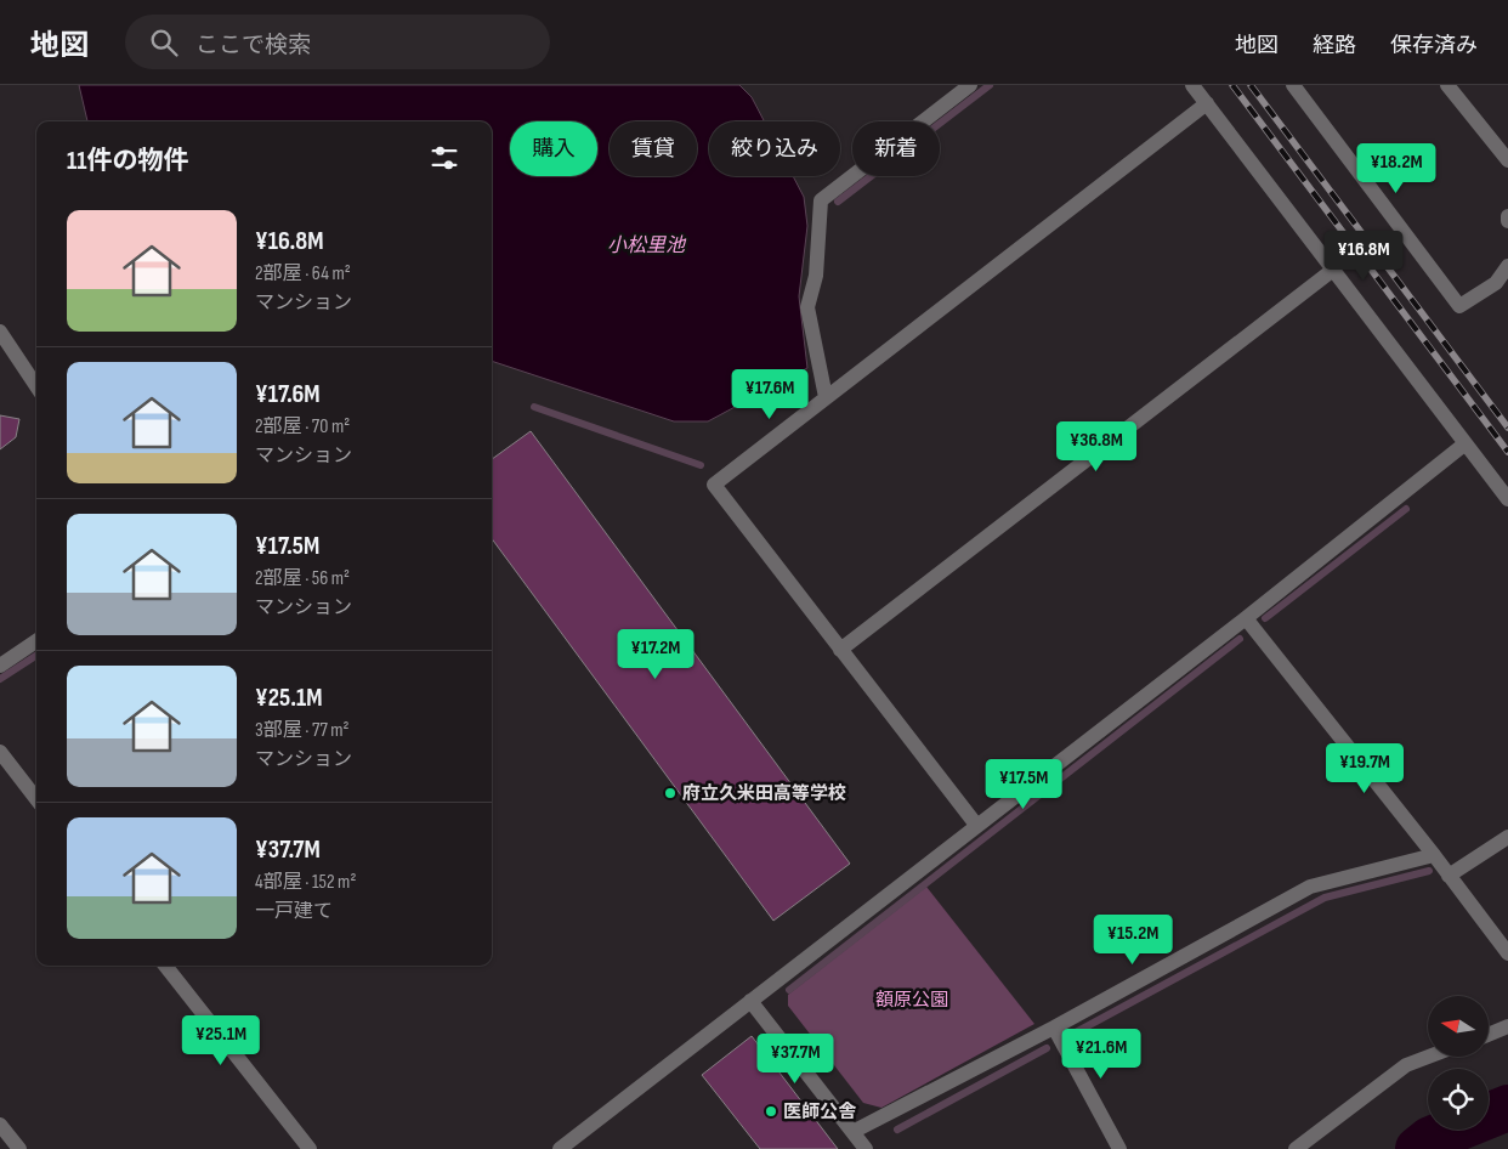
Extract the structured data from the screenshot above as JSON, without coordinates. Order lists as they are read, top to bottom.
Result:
{
  "water": ["小松里池"],
  "parks": ["額原公園"],
  "places": ["府立久米田高等学校", "医師公舎"],
  "north": "left",
  "page": {
    "header": "地図",
    "search": "ここで検索",
    "nav": ["地図", "経路", "保存済み"],
    "chip": [
      "購入",
      "賃貸",
      "絞り込み",
      "新着"
    ],
    "heading": "11件の物件",
    "price": [
      "¥18.2M",
      "¥16.8M",
      "¥17.6M",
      "¥36.8M",
      "¥17.2M",
      "¥19.7M",
      "¥17.5M",
      "¥15.2M",
      "¥25.1M",
      "¥21.6M",
      "¥37.7M"
    ],
    "list": [
      {
        "name": "¥16.8M",
        "note": "2部屋 · 64 m² · マンション"
      },
      {
        "name": "¥17.6M",
        "note": "2部屋 · 70 m² · マンション"
      },
      {
        "name": "¥17.5M",
        "note": "2部屋 · 56 m² · マンション"
      },
      {
        "name": "¥25.1M",
        "note": "3部屋 · 77 m² · マンション"
      },
      {
        "name": "¥37.7M",
        "note": "4部屋 · 152 m² · 一戸建て"
      }
    ]
  }
}
